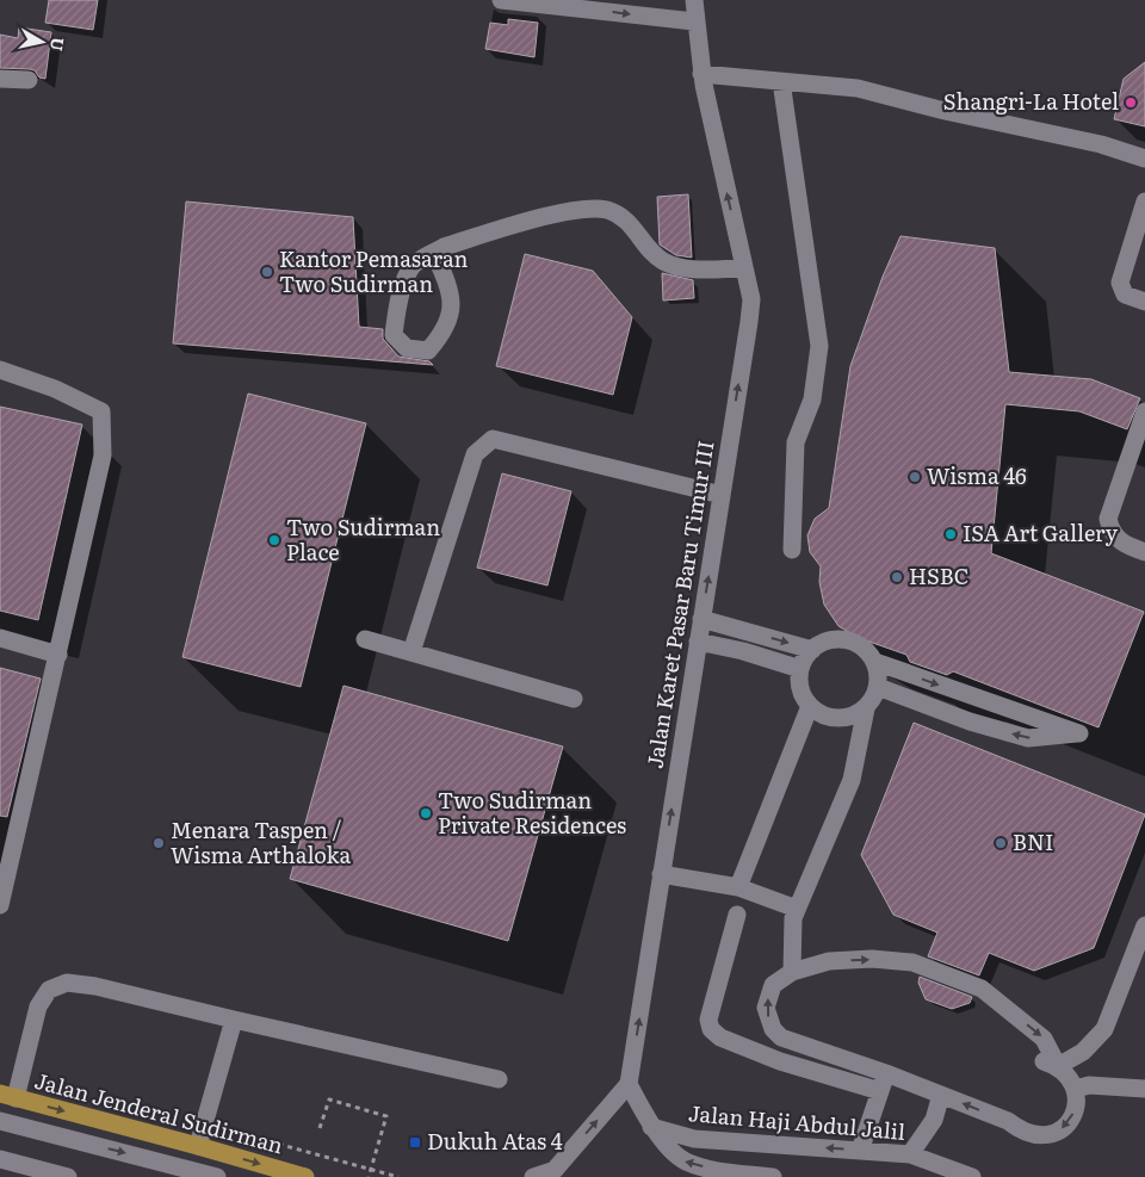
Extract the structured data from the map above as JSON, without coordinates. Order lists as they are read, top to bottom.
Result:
{
  "streets": {
    "main road": ["Jalan Jenderal Sudirman"],
    "street": ["Jalan Karet Pasar Baru Timur III", "Jalan Haji Abdul Jalil"]
  },
  "crossings": [
    ["Jalan Karet Pasar Baru Timur III", "Jalan Haji Abdul Jalil"]
  ],
  "one_way": ["Jalan Jenderal Sudirman", "Jalan Haji Abdul Jalil"],
  "places": {
    "other": [
      "Shangri-La Hotel",
      "Kantor Pemasaran Two Sudirman",
      "Wisma 46",
      "ISA Art Gallery",
      "Two Sudirman Place",
      "HSBC",
      "Two Sudirman Private Residences",
      "Menara Taspen / Wisma Arthaloka",
      "BNI"
    ],
    "transit": ["Dukuh Atas 4"]
  },
  "north": "right"
}
